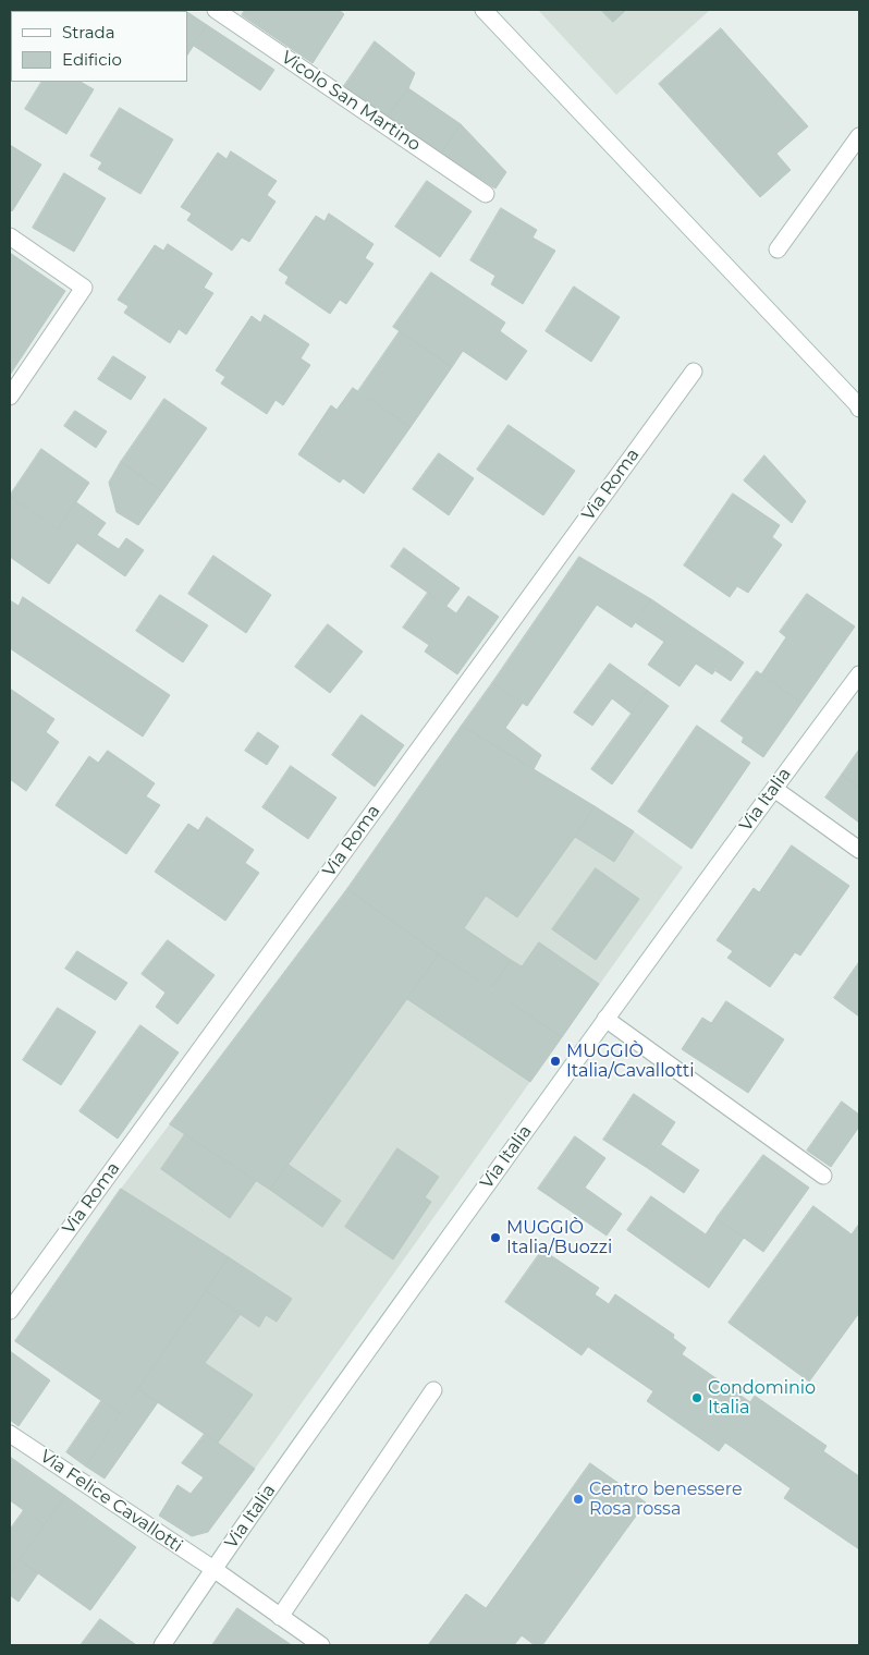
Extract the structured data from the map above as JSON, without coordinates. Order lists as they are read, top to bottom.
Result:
{
  "streets": {
    "street": [
      "Vicolo San Martino",
      "Via Roma",
      "Via Italia",
      "Via Felice Cavallotti"
    ]
  },
  "crossings": [
    ["Via Italia", "Via Felice Cavallotti"]
  ],
  "places": [
    "MUGGIÒ Italia/Cavallotti",
    "MUGGIÒ Italia/Buozzi",
    "Condominio Italia",
    "Centro benessere Rosa rossa"
  ],
  "legend": ["Strada", "Edificio"]
}
